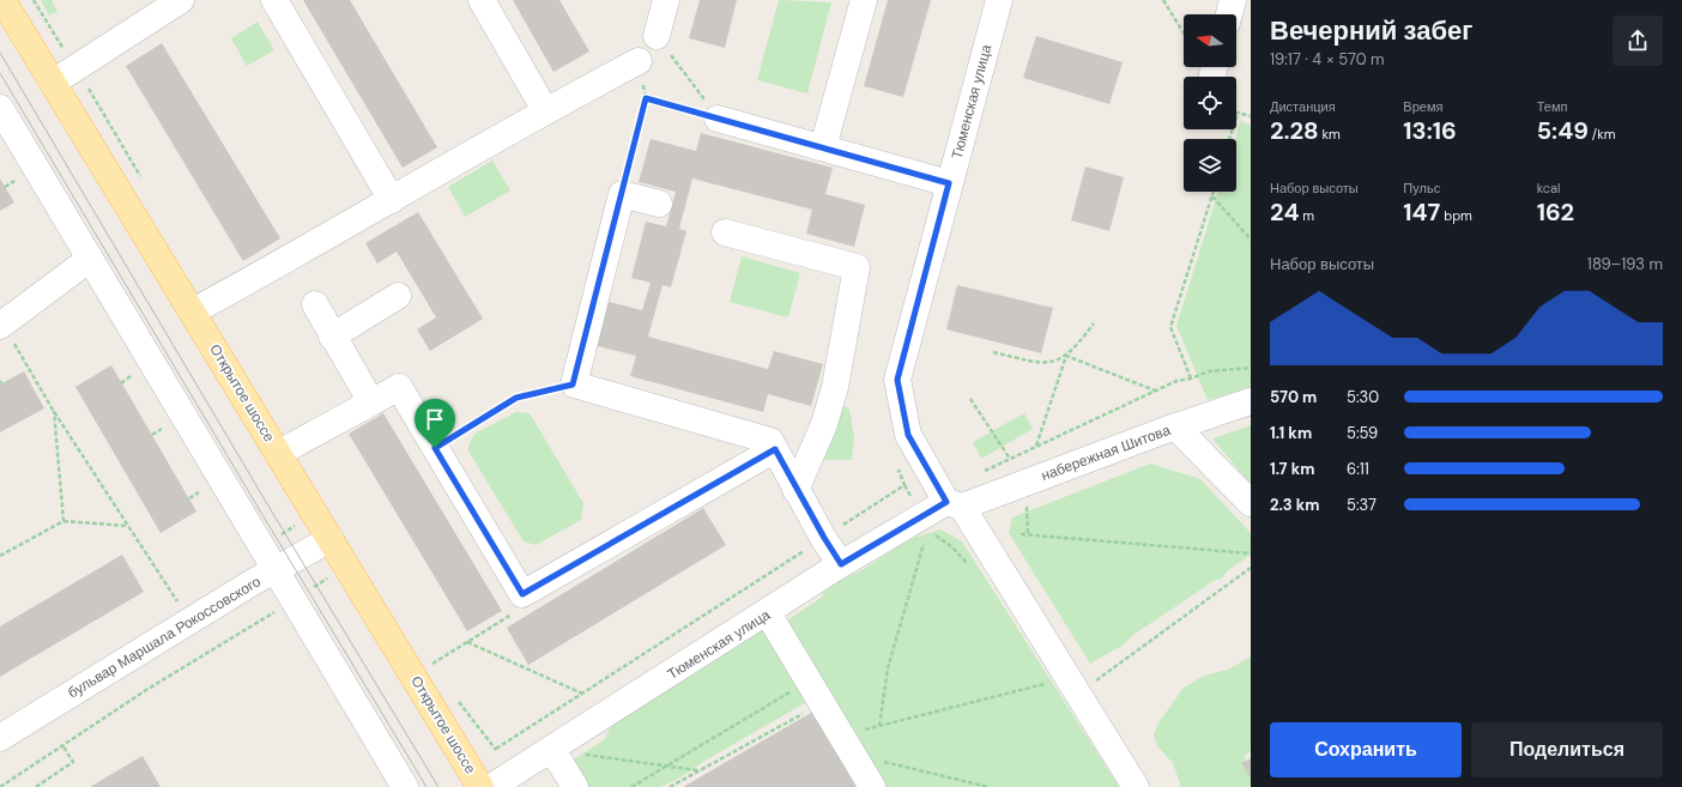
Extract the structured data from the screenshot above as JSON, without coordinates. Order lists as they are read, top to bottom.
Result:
{
  "streets": {
    "main road": ["Открытое шоссе"],
    "street": ["Тюменская улица", "набережная Шитова", "бульвар Маршала Рокоссовского"]
  },
  "crossings": [
    ["Тюменская улица", "набережная Шитова"],
    ["Открытое шоссе", "бульвар Маршала Рокоссовского"]
  ],
  "north": "left",
  "page": {
    "heading": ["Вечерний забег", "19:17 · 4 × 570 m"],
    "stats": [
      ["Дистанция", "2.28 km"],
      ["Время", "13:16"],
      ["Темп", "5:49 /km"],
      ["Набор высоты", "24 m"],
      ["Пульс", "147 bpm"],
      ["kcal", "162"]
    ],
    "chart": ["Набор высоты", "189–193 m"],
    "list": [
      {
        "name": "570 m",
        "note": "5:30"
      },
      {
        "name": "1.1 km",
        "note": "5:59"
      },
      {
        "name": "1.7 km",
        "note": "6:11"
      },
      {
        "name": "2.3 km",
        "note": "5:37"
      }
    ],
    "buttons": ["Сохранить", "Поделиться"]
  }
}
